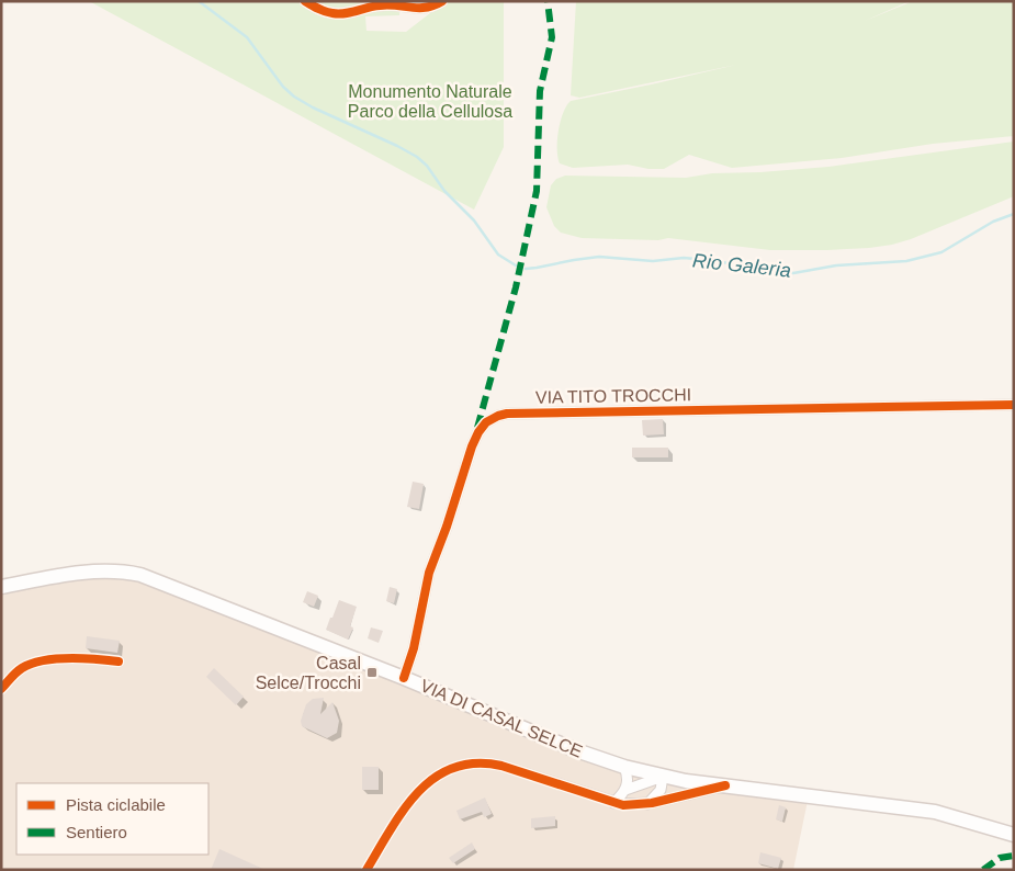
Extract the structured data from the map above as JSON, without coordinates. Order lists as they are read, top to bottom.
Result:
{
  "streets": {
    "main road": ["VIA DI CASAL SELCE"],
    "street": ["VIA TITO TROCCHI"]
  },
  "crossings": [
    ["VIA TITO TROCCHI", "VIA DI CASAL SELCE"]
  ],
  "water": ["Rio Galeria"],
  "parks": ["Monumento Naturale Parco della Cellulosa"],
  "places": {
    "transit": ["Casal Selce/Trocchi"]
  },
  "legend": ["Pista ciclabile", "Sentiero"]
}
